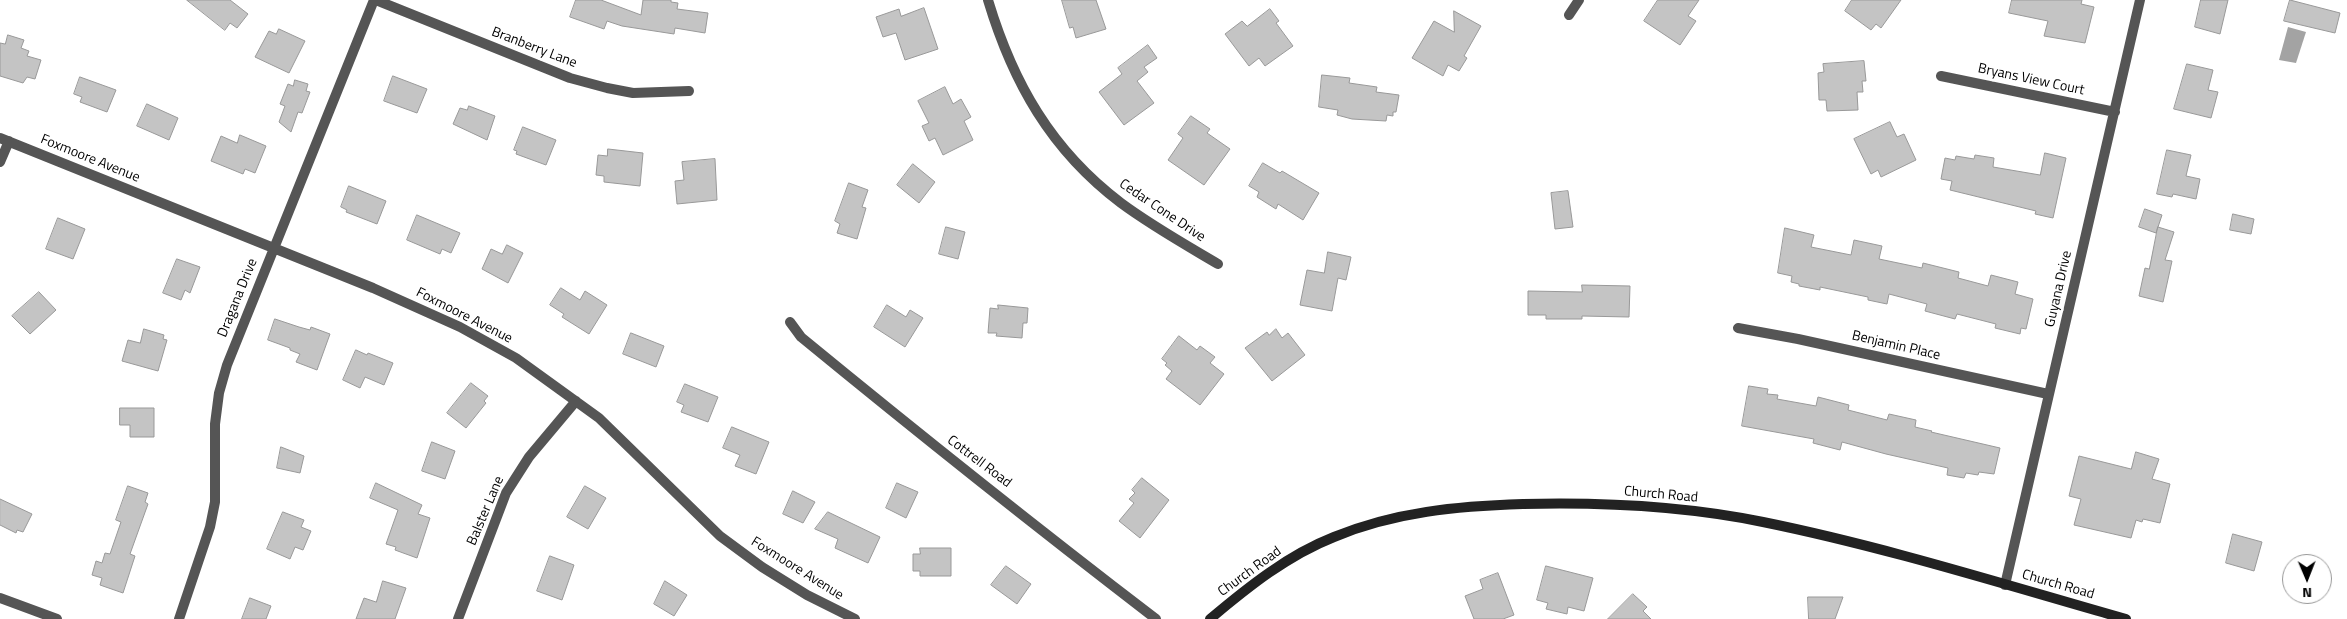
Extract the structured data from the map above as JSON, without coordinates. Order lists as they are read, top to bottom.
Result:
{
  "streets": {
    "main road": ["Church Road"],
    "street": [
      "Branberry Lane",
      "Bryans View Court",
      "Foxmoore Avenue",
      "Cedar Cone Drive",
      "Guyana Drive",
      "Dragana Drive",
      "Benjamin Place",
      "Cottrell Road",
      "Balster Lane"
    ]
  },
  "crossings": [
    ["Branberry Lane", "Dragana Drive"],
    ["Bryans View Court", "Guyana Drive"],
    ["Foxmoore Avenue", "Dragana Drive"],
    ["Foxmoore Avenue", "Balster Lane"],
    ["Guyana Drive", "Benjamin Place"],
    ["Guyana Drive", "Church Road"]
  ],
  "north": "bottom"
}
